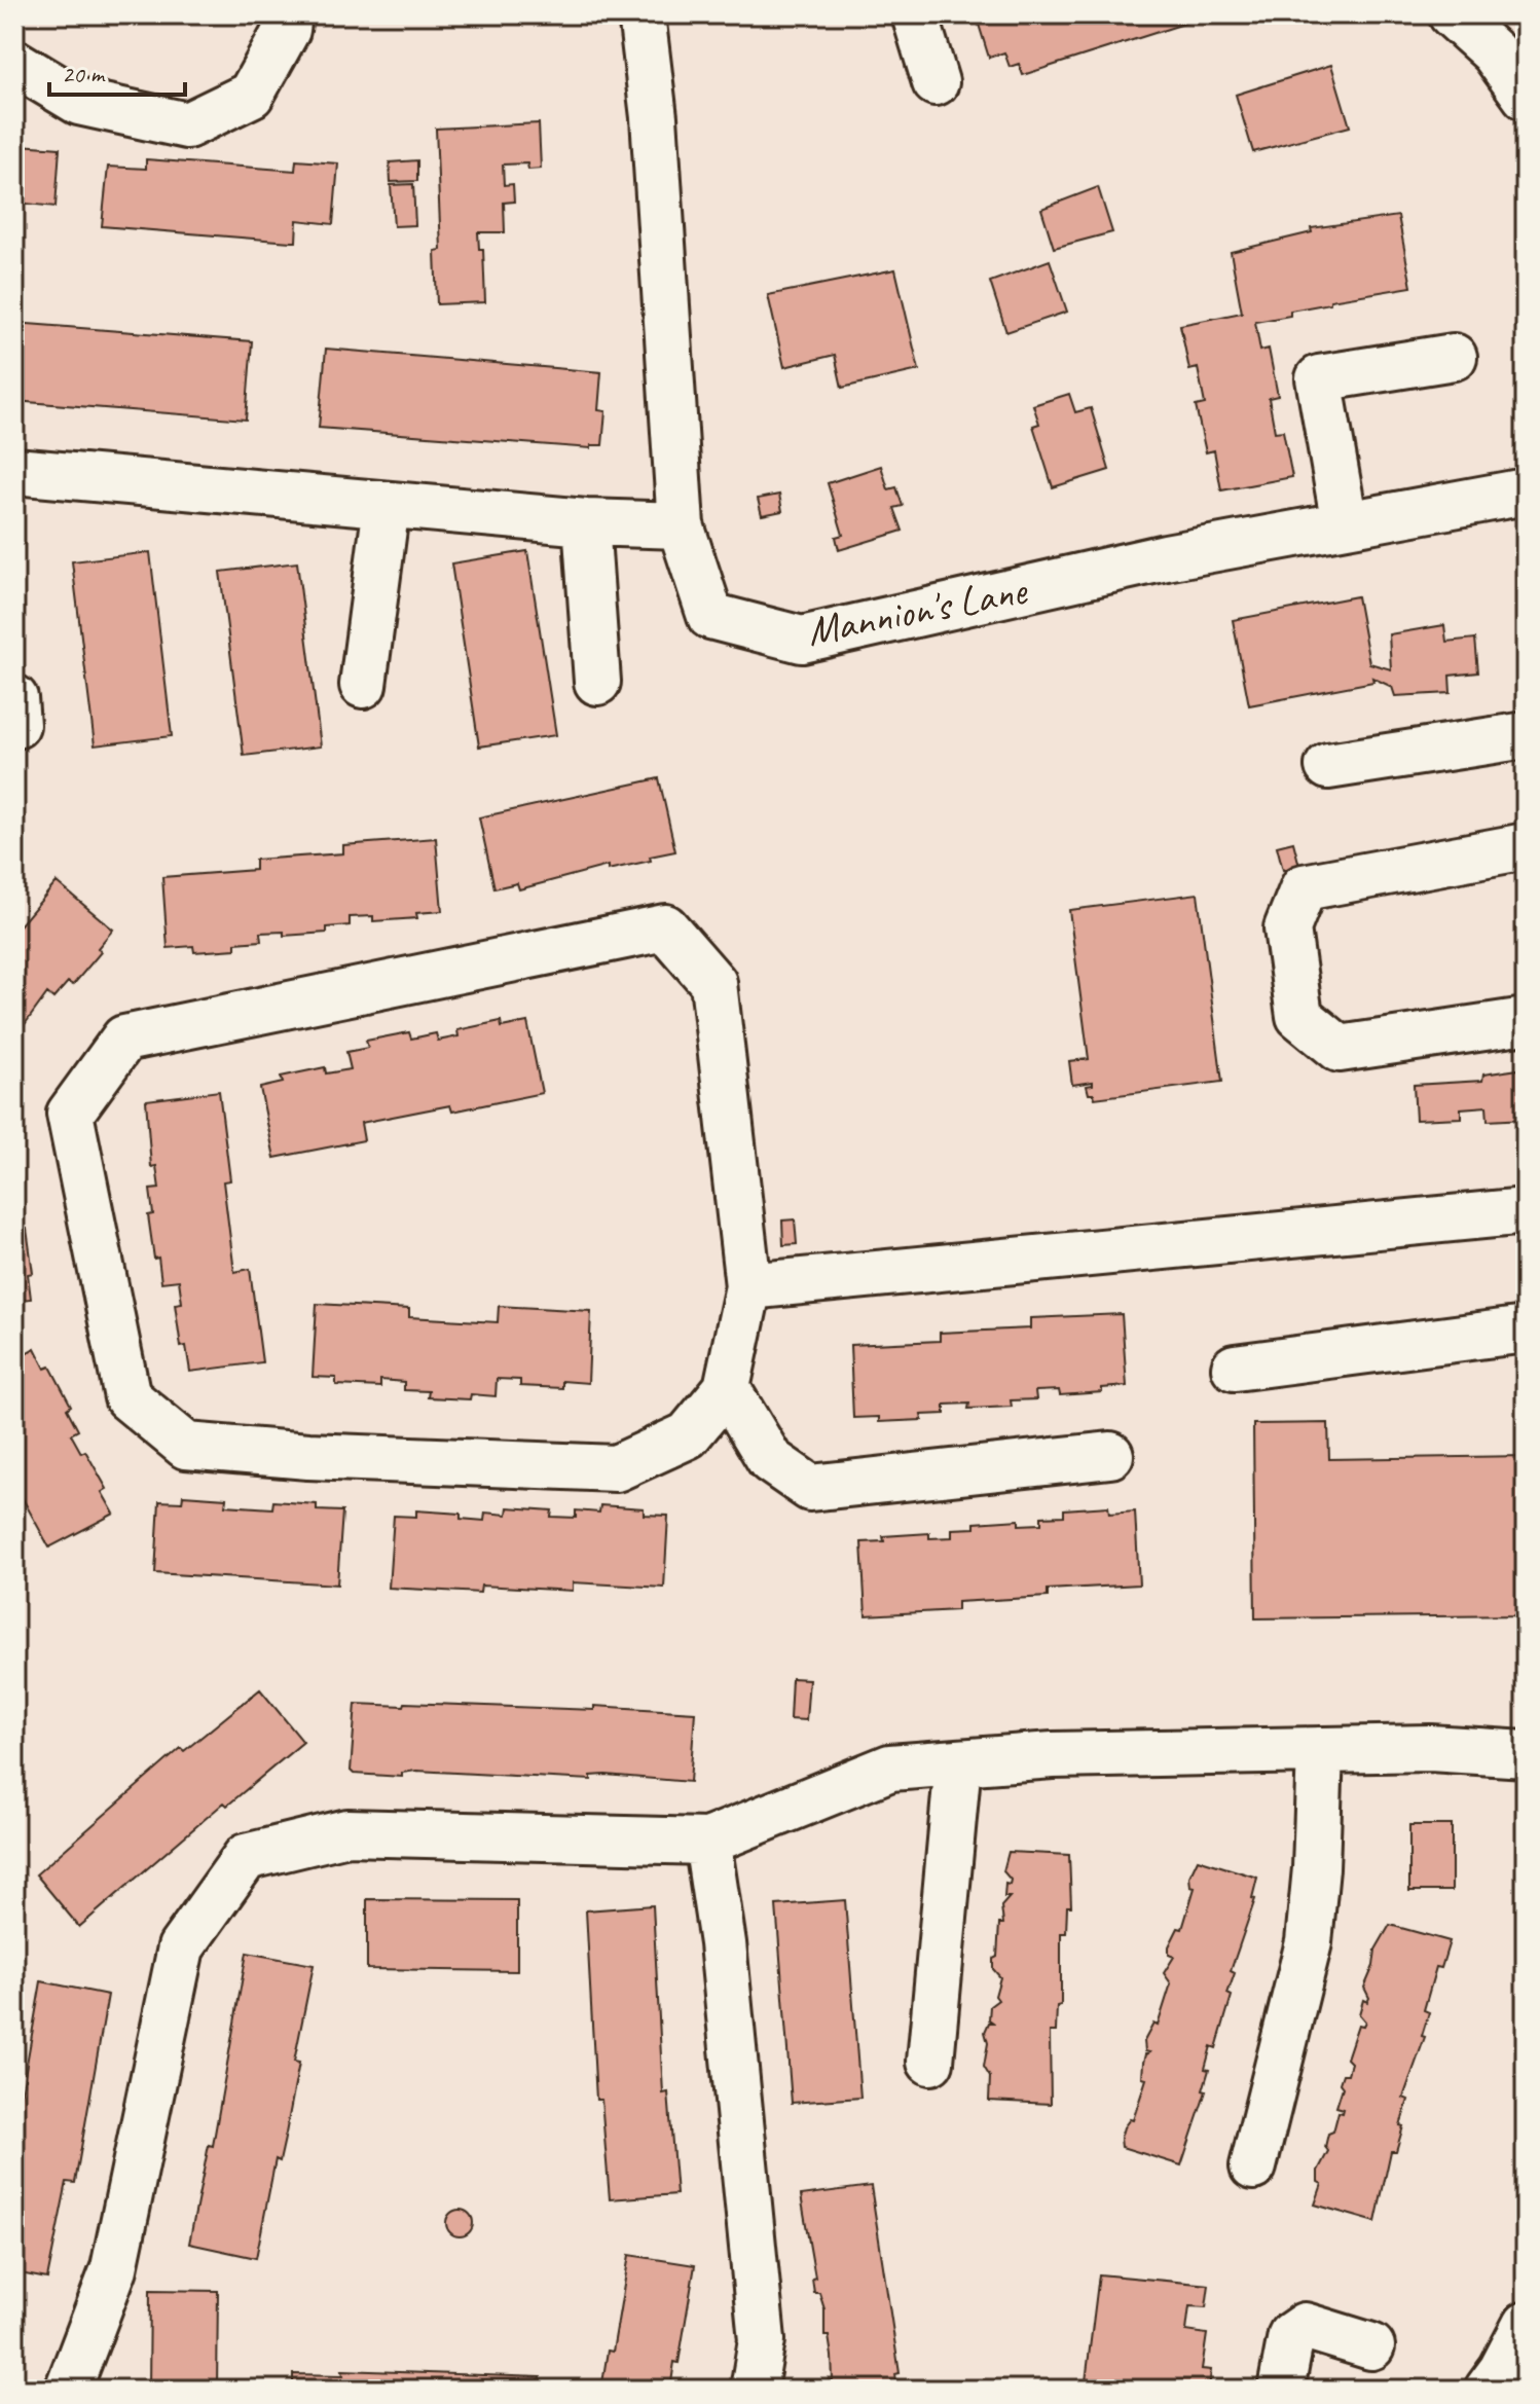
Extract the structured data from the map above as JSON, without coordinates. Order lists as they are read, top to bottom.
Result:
{
  "streets": {
    "street": ["Mannion's Lane"]
  },
  "scale_bar": "20 m"
}
